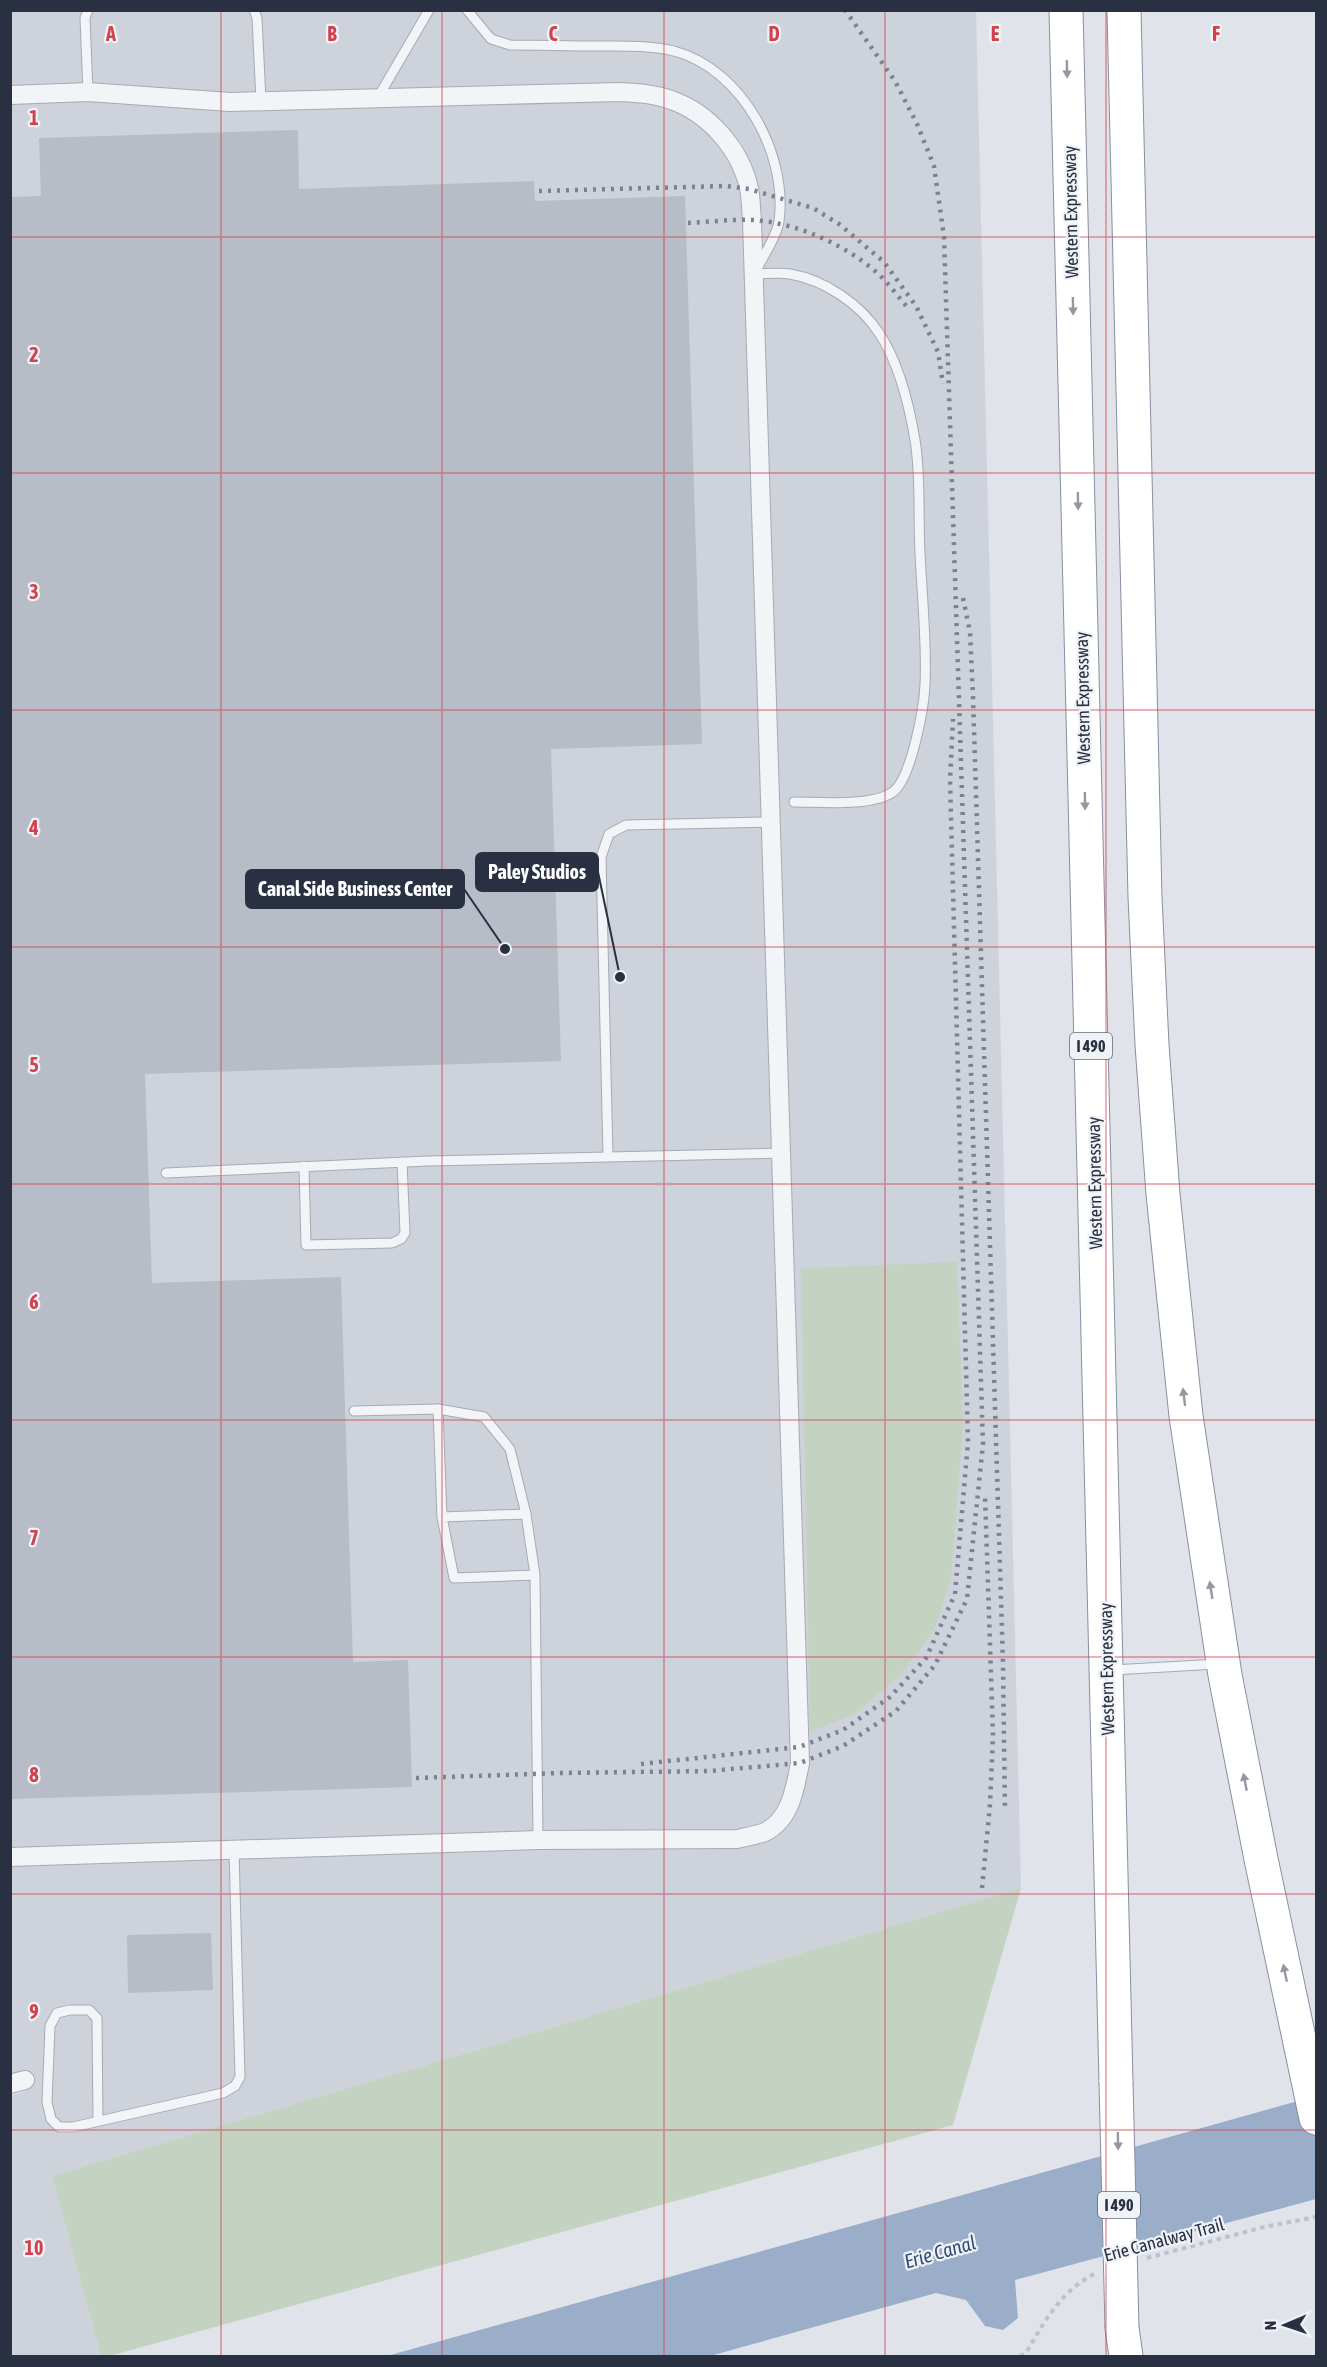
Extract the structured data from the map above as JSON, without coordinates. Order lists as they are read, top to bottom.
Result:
{
  "streets": {
    "highway": ["Western Expressway", "I 490"],
    "path": ["Erie Canalway Trail"]
  },
  "water": ["Erie Canal"],
  "places": ["Canal Side Business Center", "Paley Studios"],
  "north": "left",
  "grid": {
    "columns": [
      "A",
      "B",
      "C",
      "D",
      "E",
      "F"
    ],
    "rows": [
      "1",
      "2",
      "3",
      "4",
      "5",
      "6",
      "7",
      "8",
      "9",
      "10"
    ]
  }
}
